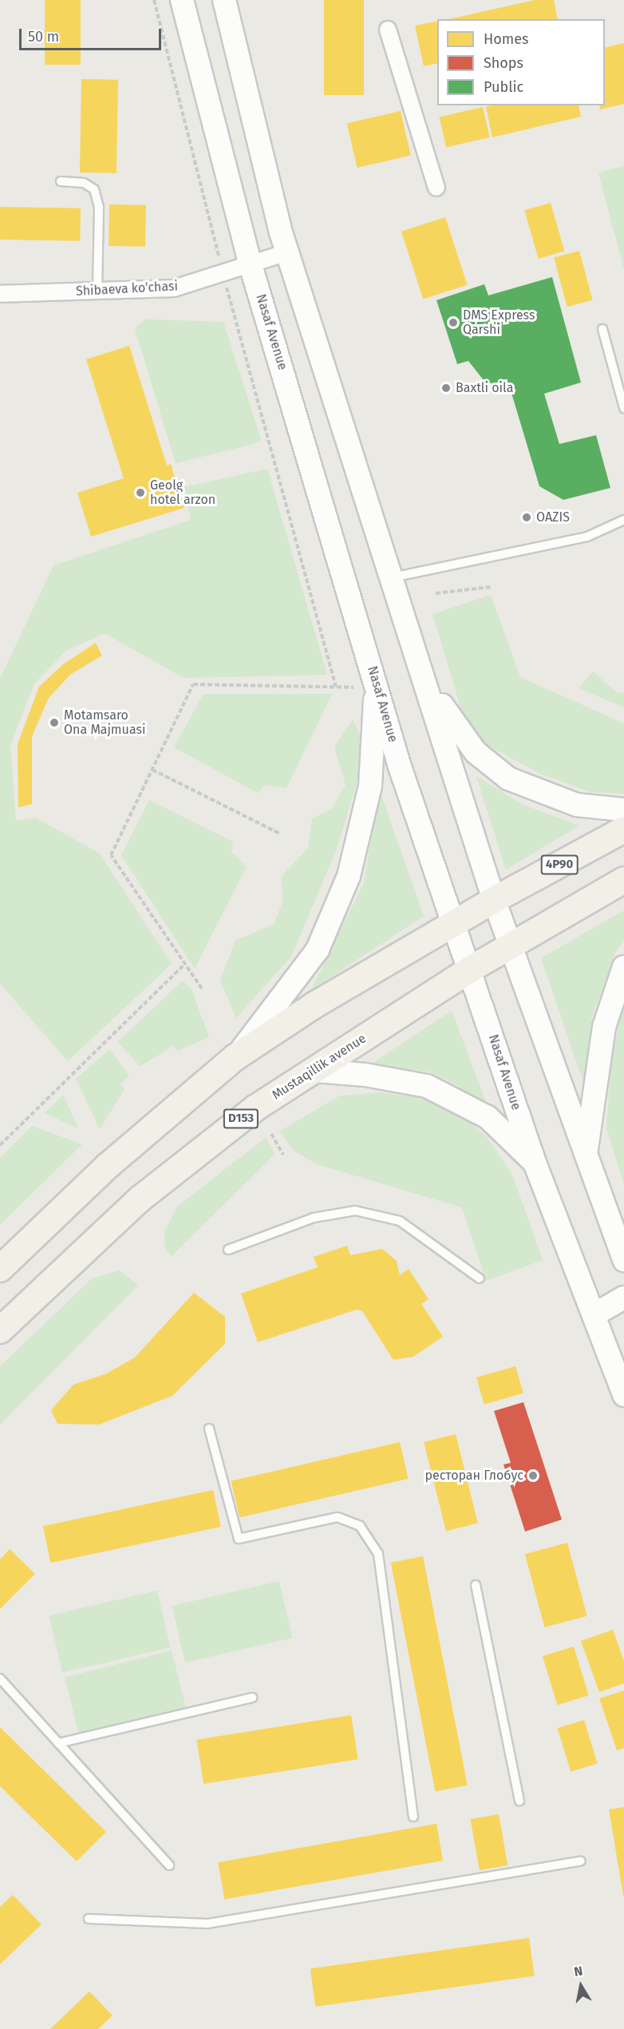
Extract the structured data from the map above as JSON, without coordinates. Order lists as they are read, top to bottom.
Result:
{
  "streets": {
    "main road": [
      "Nasaf Avenue",
      "4P90",
      "Mustaqillik avenue",
      "D153"
    ],
    "street": ["Shibaeva ko'chasi"]
  },
  "crossings": [
    ["Shibaeva ko'chasi", "Nasaf Avenue"],
    ["Nasaf Avenue", "Mustaqillik avenue"]
  ],
  "places": [
    "DMS Express Qarshi",
    "Baxtli oila",
    "Geolg hotel arzon",
    "OAZIS",
    "Motamsaro Ona Majmuasi",
    "ресторан Глобус"
  ],
  "legend": ["Homes", "Shops", "Public"],
  "scale_bar": "50 m",
  "north": "top"
}
